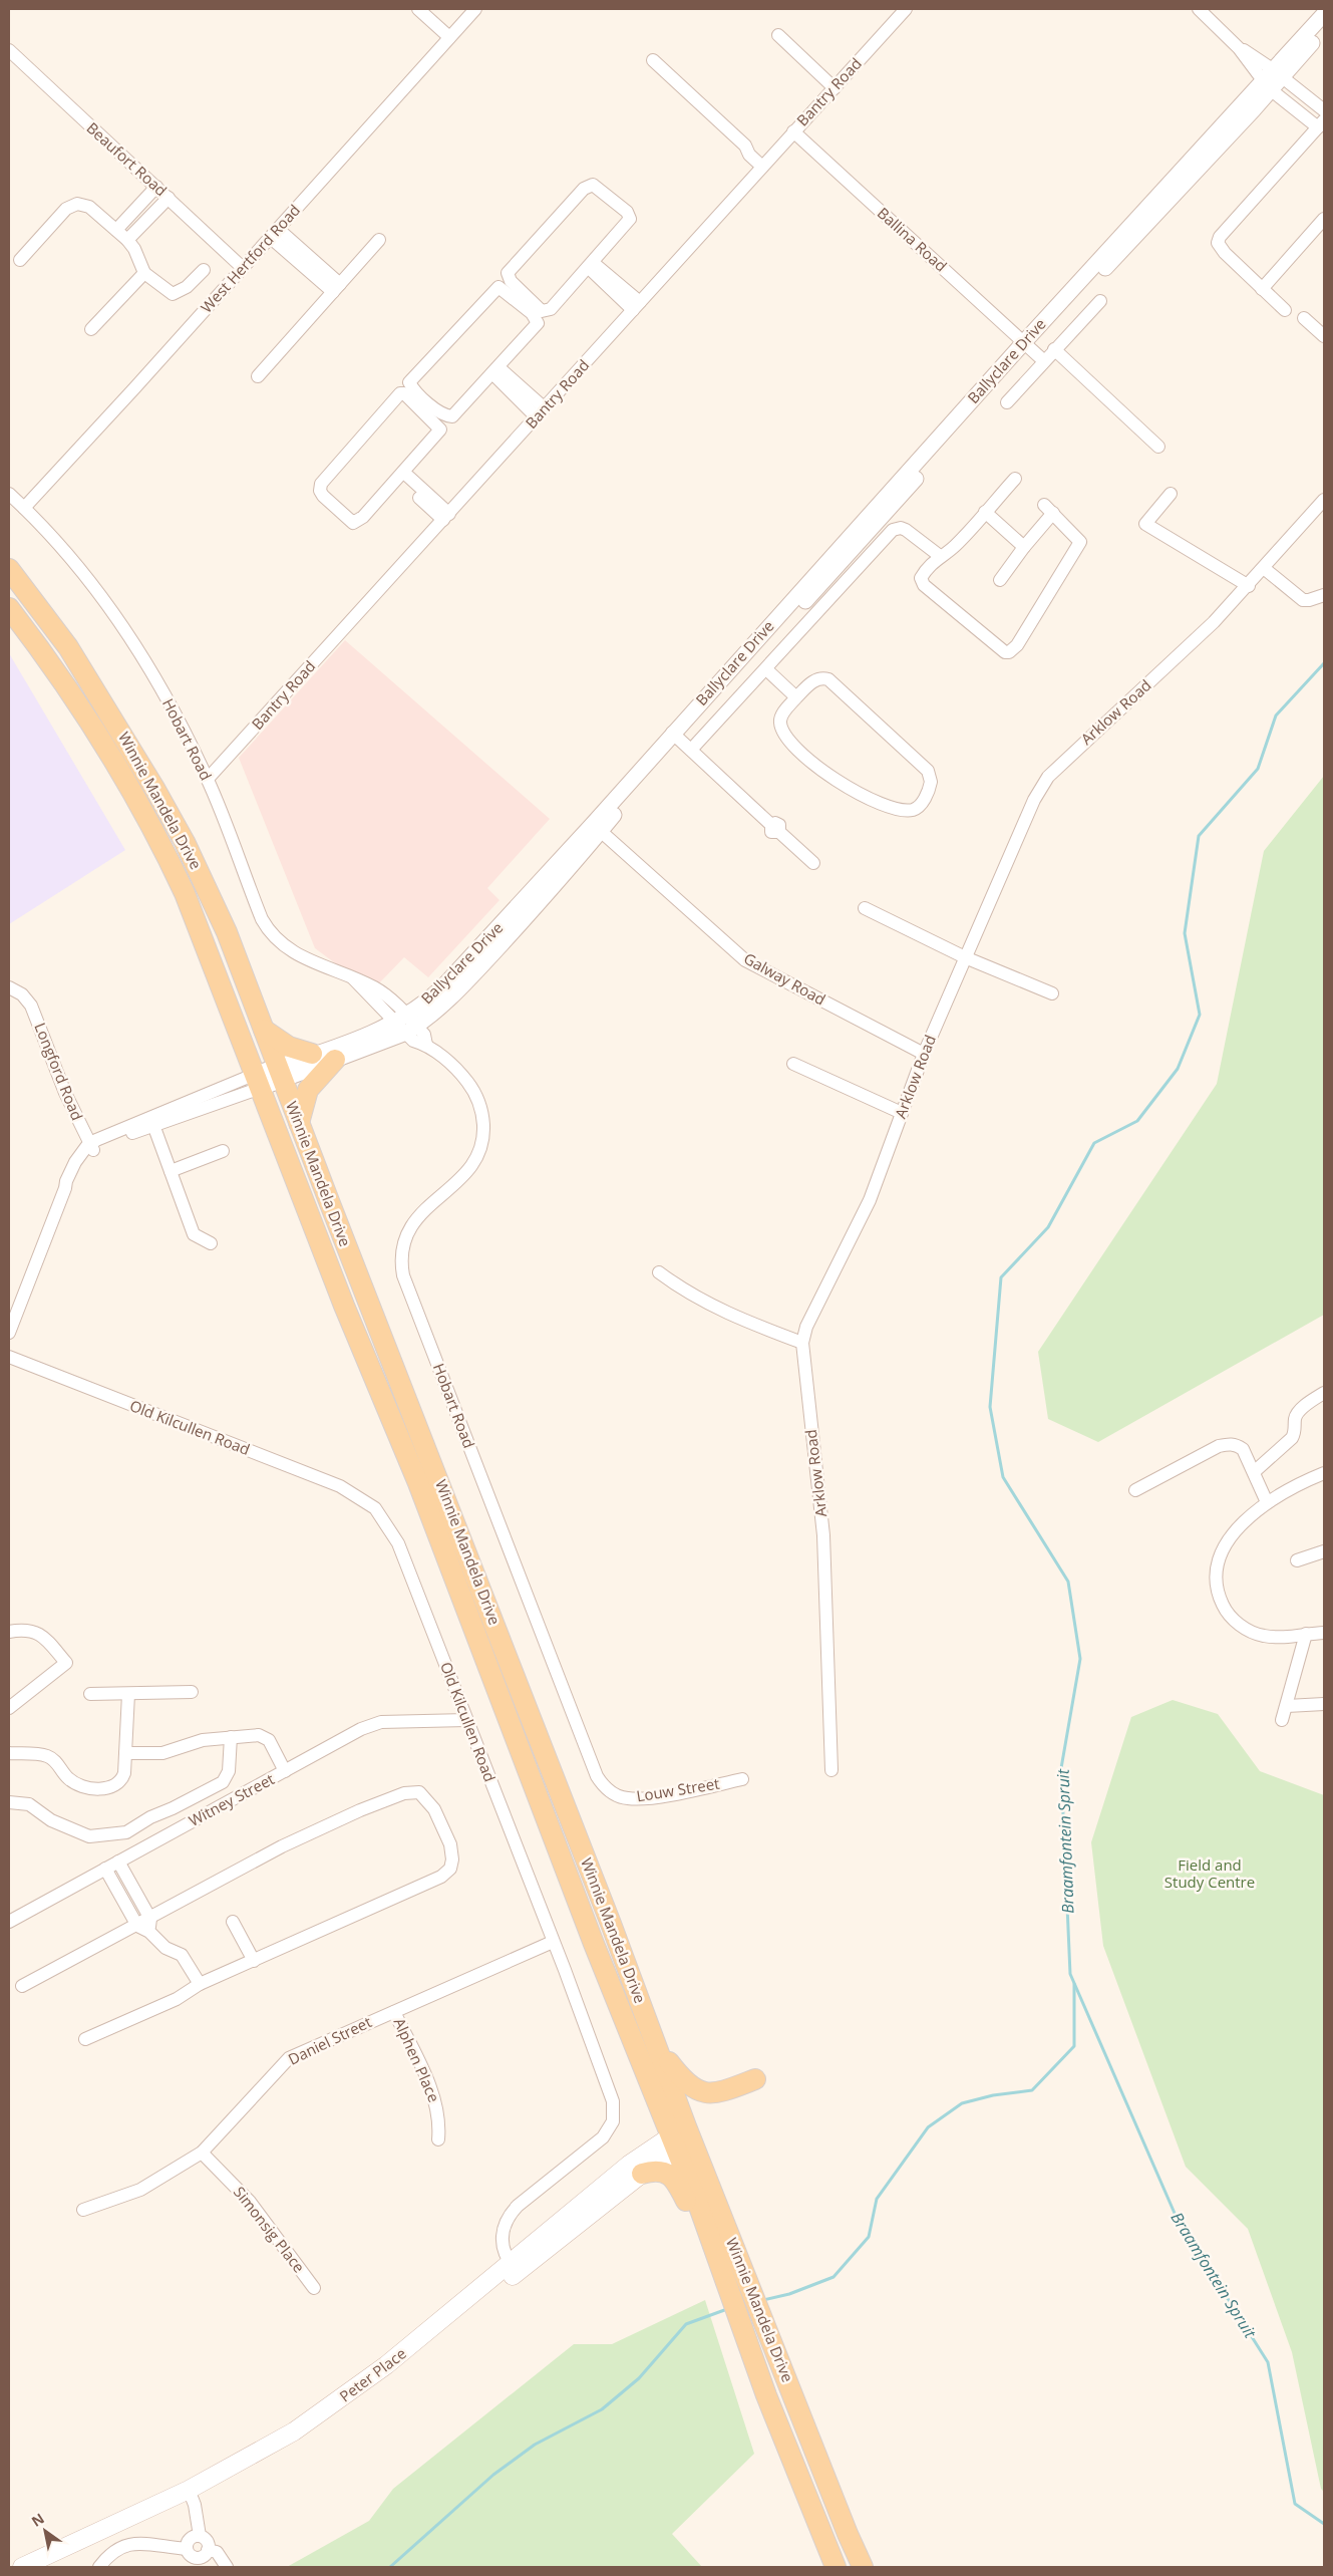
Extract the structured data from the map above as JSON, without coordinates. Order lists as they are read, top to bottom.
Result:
{
  "streets": {
    "main road": ["Winnie Mandela Drive", "Peter Place"],
    "street": [
      "Bantry Road",
      "Beaufort Road",
      "Ballina Road",
      "West Hertford Road",
      "Ballyclare Drive",
      "Arklow Road",
      "Hobart Road",
      "Galway Road",
      "Longford Road",
      "Old Kilcullen Road",
      "Louw Street",
      "Witney Street",
      "Daniel Street",
      "Alphen Place",
      "Simonsig Place"
    ]
  },
  "crossings": [
    ["Bantry Road", "Ballina Road"],
    ["Bantry Road", "Hobart Road"],
    ["Beaufort Road", "West Hertford Road"],
    ["Ballina Road", "Ballyclare Drive"],
    ["West Hertford Road", "Hobart Road"],
    ["Ballyclare Drive", "Hobart Road"],
    ["Ballyclare Drive", "Winnie Mandela Drive"],
    ["Ballyclare Drive", "Galway Road"],
    ["Ballyclare Drive", "Longford Road"],
    ["Arklow Road", "Galway Road"],
    ["Hobart Road", "Louw Street"],
    ["Winnie Mandela Drive", "Peter Place"],
    ["Old Kilcullen Road", "Witney Street"],
    ["Old Kilcullen Road", "Daniel Street"],
    ["Old Kilcullen Road", "Peter Place"],
    ["Daniel Street", "Alphen Place"],
    ["Daniel Street", "Simonsig Place"]
  ],
  "water": ["Braamfontein Spruit"],
  "parks": ["Field and Study Centre"],
  "north": "top left"
}
